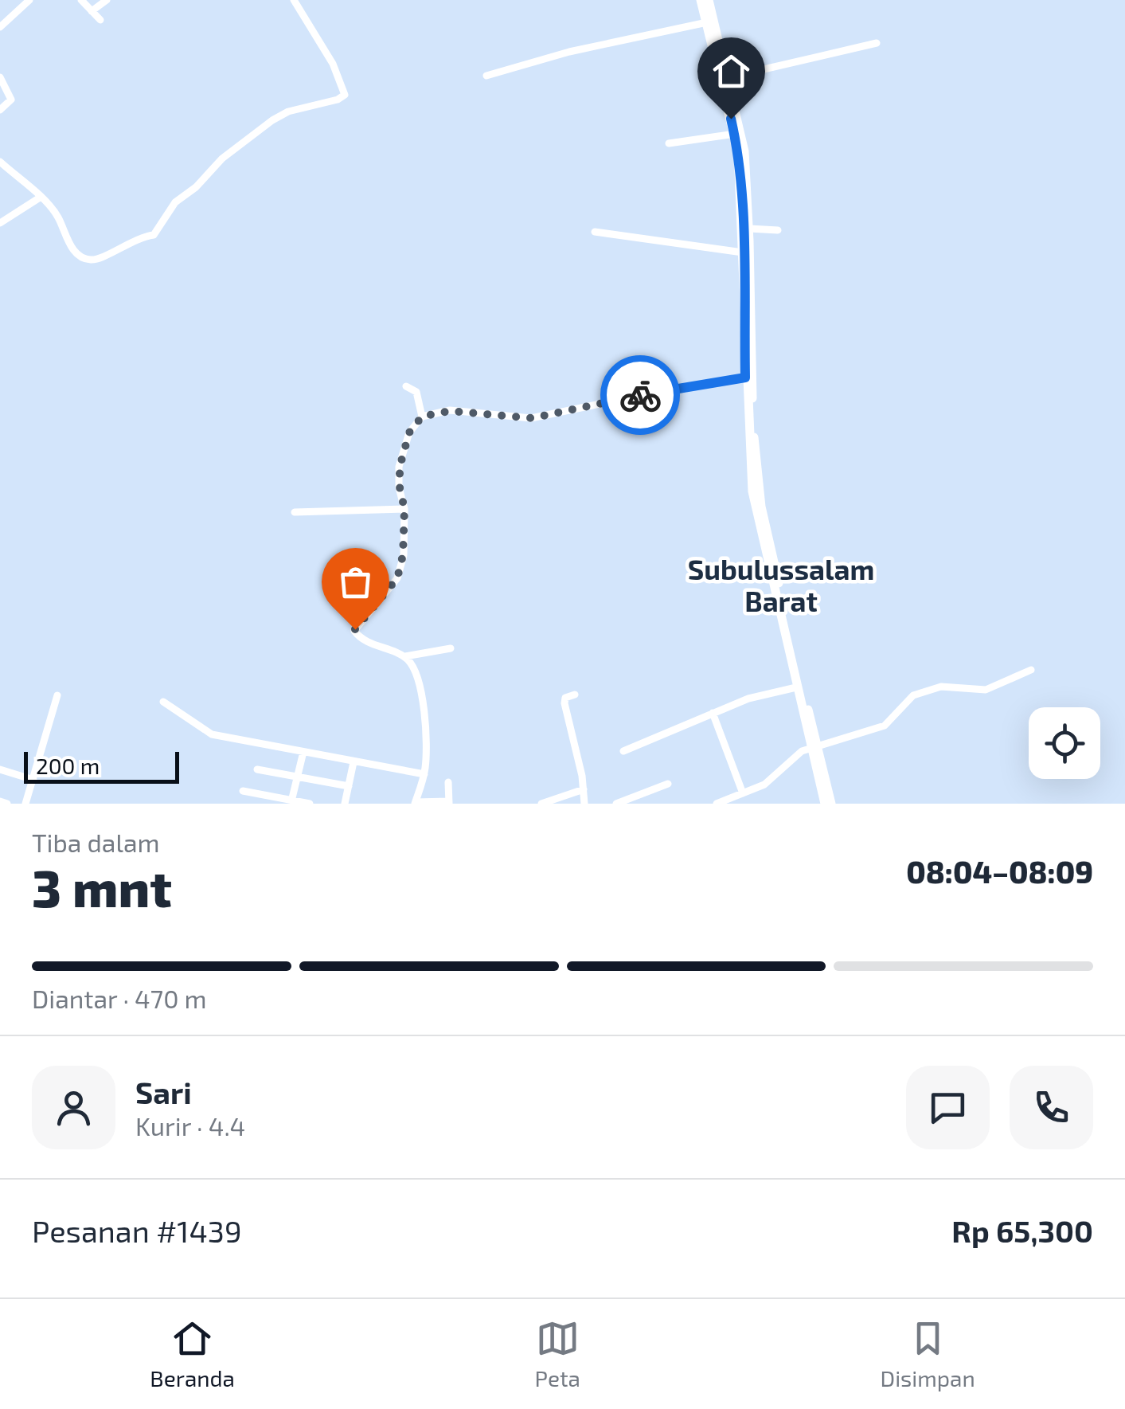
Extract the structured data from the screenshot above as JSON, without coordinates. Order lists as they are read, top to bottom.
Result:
{
  "districts": ["Subulussalam Barat"],
  "scale_bar": "200 m",
  "page": {
    "scale": "200 m",
    "heading": ["3 mnt", "Tiba dalam", "08:04–08:09"],
    "panel": [
      "Sari",
      "Kurir · 4.4",
      "Pesanan #1439",
      "Rp 65,300"
    ],
    "bar": "Diantar · 470 m",
    "tabs": ["Beranda", "Peta", "Disimpan"]
  }
}
